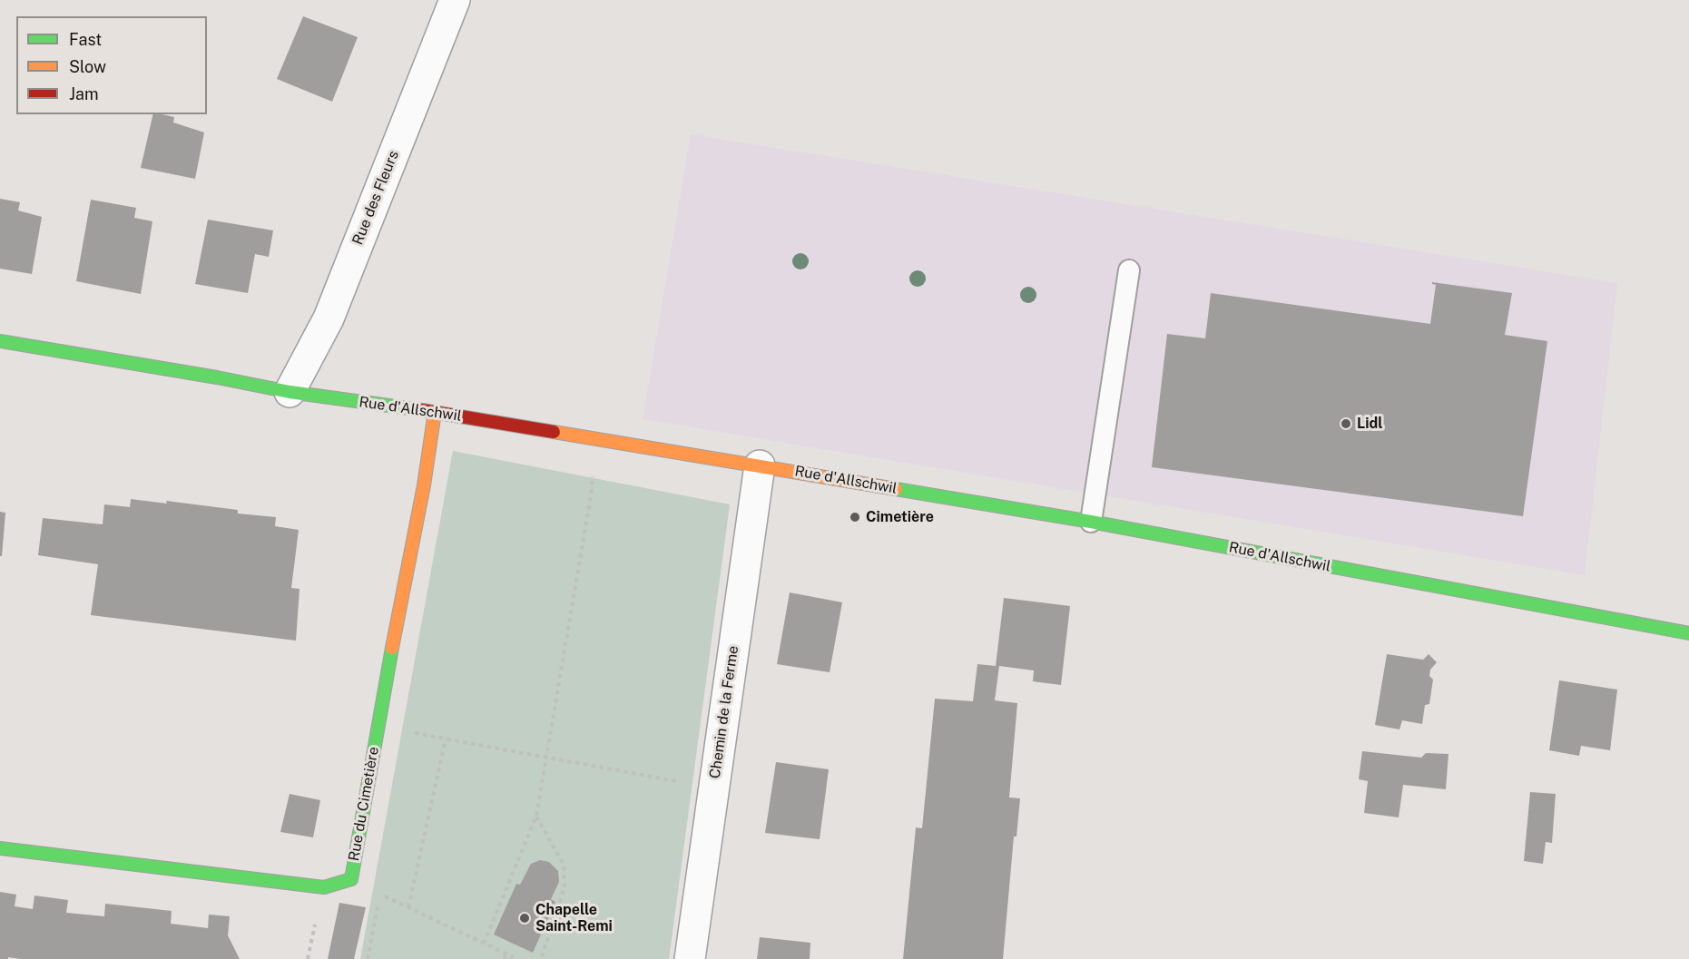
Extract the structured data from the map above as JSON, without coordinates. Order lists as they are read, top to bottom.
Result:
{
  "streets": {
    "main road": ["Rue d'Allschwil", "Rue du Cimetière"],
    "street": ["Rue des Fleurs", "Chemin de la Ferme"]
  },
  "crossings": [
    ["Rue des Fleurs", "Rue d'Allschwil"],
    ["Rue d'Allschwil", "Chemin de la Ferme"],
    ["Rue d'Allschwil", "Rue du Cimetière"]
  ],
  "places": ["Lidl", "Cimetière", "Chapelle Saint-Remi"],
  "legend": ["Fast", "Slow", "Jam"]
}
